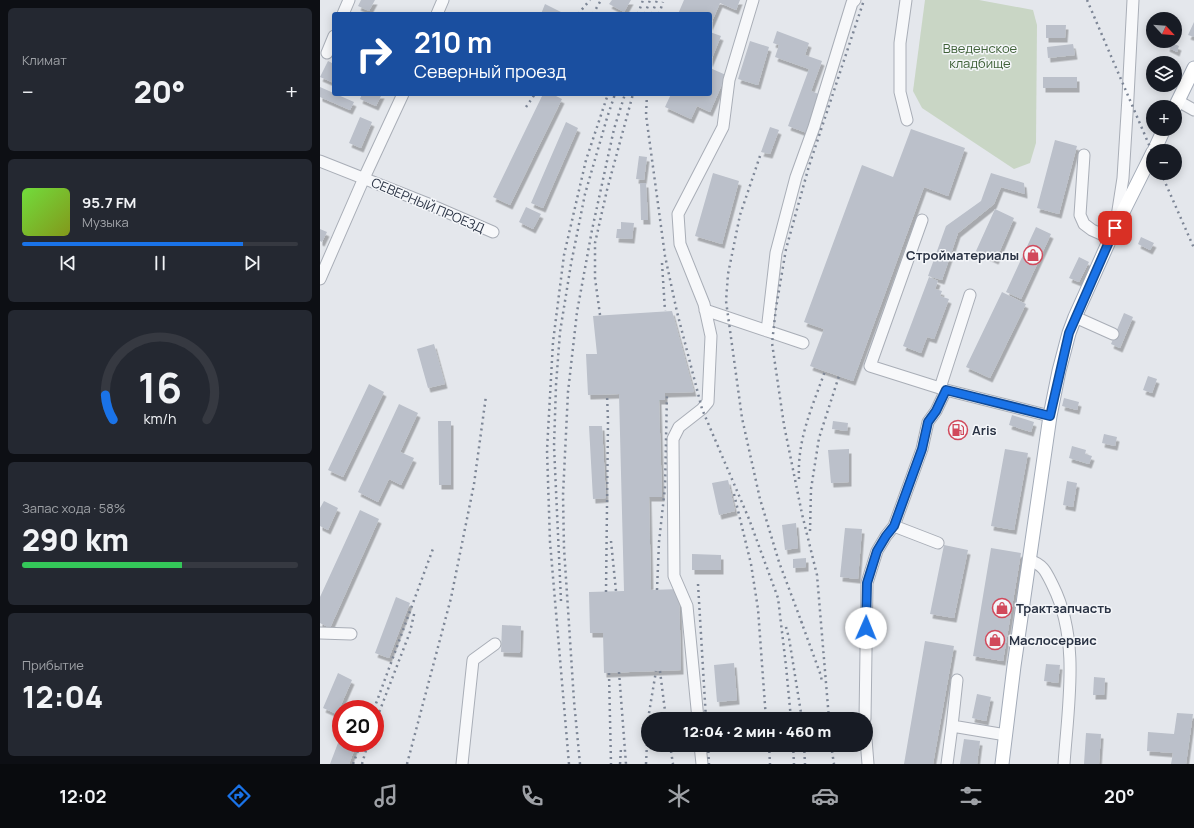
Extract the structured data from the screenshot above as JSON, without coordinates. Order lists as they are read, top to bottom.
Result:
{
  "streets": {
    "street": ["СЕВЕРНЫЙ ПРОЕЗД"]
  },
  "parks": ["Введенское кладбище"],
  "places": {
    "shop": ["Стройматериалы", "Трактзапчасть", "Маслосервис"],
    "fuel station": ["Aris"]
  },
  "north": "bottom right",
  "page": {
    "tile": [
      "Климат",
      ["Запас хода · 58%", "290 km"],
      ["Прибытие", "12:04"]
    ],
    "map_buttons": ["+", "−"],
    "turn": ["210 m", "Северный проезд"],
    "heat": ["−", "20°", "+"],
    "song": ["95.7 FM", "Музыка"],
    "limit": "20",
    "trip": "12:04 · 2 мин · 460 m",
    "tabs": ["12:02", "20°"],
    "gauge": ["16", "km/h"]
  }
}
